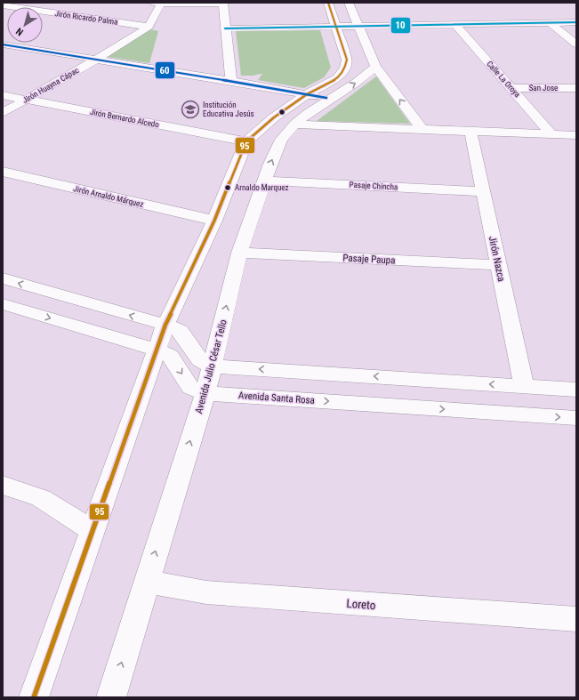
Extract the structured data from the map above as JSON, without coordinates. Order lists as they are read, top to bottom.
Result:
{
  "streets": {
    "street": [
      "Jirón Ricardo Palma",
      "Calle La Oroya",
      "Jirón Huayna Cápac",
      "San Jose",
      "Jirón Bernardo Alcedo",
      "Pasaje Chincha",
      "Jirón Arnaldo Márquez",
      "Pasaje Paupa",
      "Jirón Nazca",
      "Avenida Julio César Tello",
      "Avenida Santa Rosa",
      "Loreto"
    ]
  },
  "crossings": [
    ["Jirón Ricardo Palma", "Jirón Huayna Cápac"],
    ["Calle La Oroya", "San Jose"],
    ["Jirón Huayna Cápac", "Jirón Bernardo Alcedo"],
    ["Pasaje Chincha", "Jirón Nazca"],
    ["Pasaje Chincha", "Avenida Julio César Tello"],
    ["Pasaje Paupa", "Jirón Nazca"],
    ["Pasaje Paupa", "Avenida Julio César Tello"],
    ["Avenida Julio César Tello", "Avenida Santa Rosa"],
    ["Avenida Julio César Tello", "Loreto"]
  ],
  "places": {
    "school or university": ["Institución Educativa Jesús"],
    "other": ["Arnaldo Marquez"]
  },
  "lines": ["transit line 95", "transit line 10", "transit line 60"],
  "north": "bottom left"
}
